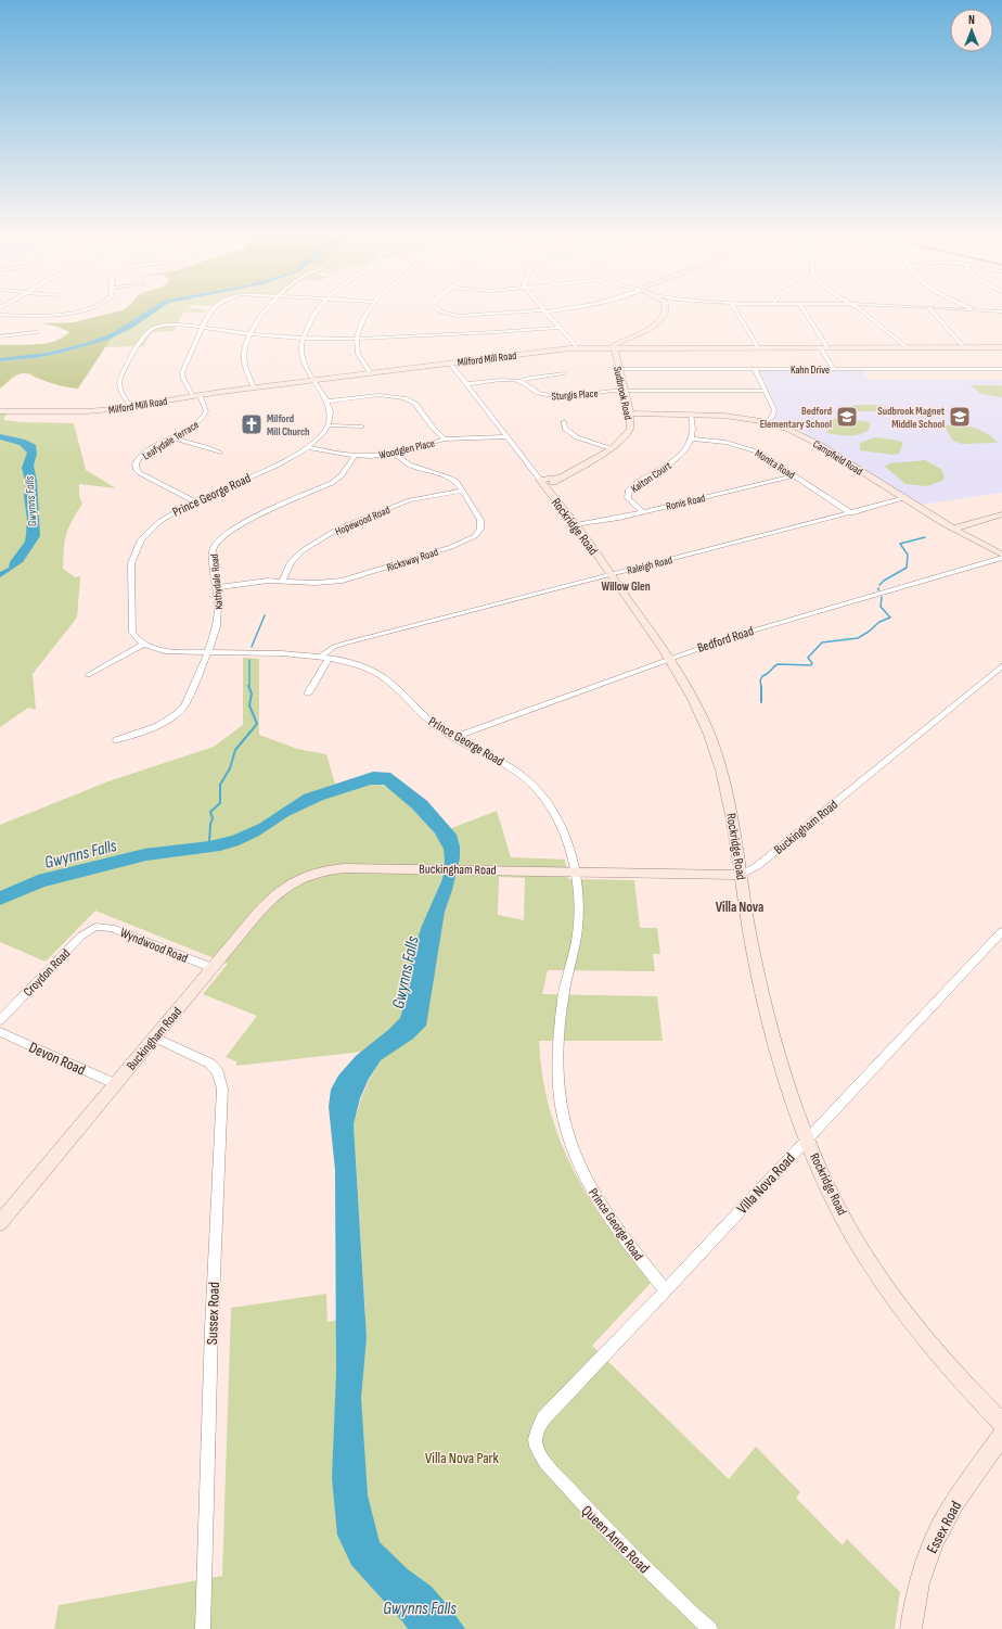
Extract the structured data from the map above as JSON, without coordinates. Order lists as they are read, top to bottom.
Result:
{
  "streets": {
    "street": [
      "Milford Mill Road",
      "Kahn Drive",
      "Sudbrook Road",
      "Sturgis Place",
      "Leafydale Terrace",
      "Woodglen Place",
      "Campfield Road",
      "Monita Road",
      "Kalton Court",
      "Prince George Road",
      "Ronis Road",
      "Hopewood Road",
      "Rockridge Road",
      "Ricksway Road",
      "Raleigh Road",
      "Kathydale Road",
      "Bedford Road",
      "Buckingham Road",
      "Wyndwood Road",
      "Croydon Road",
      "Devon Road",
      "Villa Nova Road",
      "Sussex Road",
      "Essex Road",
      "Queen Anne Road"
    ]
  },
  "crossings": [
    ["Milford Mill Road", "Sudbrook Road"],
    ["Milford Mill Road", "Leafydale Terrace"],
    ["Milford Mill Road", "Rockridge Road"],
    ["Kahn Drive", "Sudbrook Road"],
    ["Sudbrook Road", "Sturgis Place"],
    ["Sudbrook Road", "Campfield Road"],
    ["Sudbrook Road", "Rockridge Road"],
    ["Leafydale Terrace", "Prince George Road"],
    ["Woodglen Place", "Prince George Road"],
    ["Woodglen Place", "Rockridge Road"],
    ["Woodglen Place", "Ricksway Road"],
    ["Woodglen Place", "Kathydale Road"],
    ["Campfield Road", "Raleigh Road"],
    ["Campfield Road", "Bedford Road"],
    ["Monita Road", "Kalton Court"],
    ["Monita Road", "Ronis Road"],
    ["Monita Road", "Raleigh Road"],
    ["Kalton Court", "Ronis Road"],
    ["Prince George Road", "Raleigh Road"],
    ["Prince George Road", "Kathydale Road"],
    ["Prince George Road", "Bedford Road"],
    ["Prince George Road", "Buckingham Road"],
    ["Prince George Road", "Villa Nova Road"],
    ["Ronis Road", "Rockridge Road"],
    ["Hopewood Road", "Ricksway Road"],
    ["Rockridge Road", "Raleigh Road"],
    ["Rockridge Road", "Bedford Road"],
    ["Rockridge Road", "Buckingham Road"],
    ["Rockridge Road", "Villa Nova Road"],
    ["Ricksway Road", "Kathydale Road"],
    ["Buckingham Road", "Wyndwood Road"],
    ["Buckingham Road", "Devon Road"],
    ["Buckingham Road", "Sussex Road"],
    ["Wyndwood Road", "Croydon Road"],
    ["Villa Nova Road", "Queen Anne Road"]
  ],
  "districts": ["Willow Glen", "Villa Nova"],
  "water": ["Gwynns Falls"],
  "parks": ["Villa Nova Park"],
  "places": {
    "school or university": ["Bedford Elementary School", "Sudbrook Magnet Middle School"],
    "church": ["Milford Mill Church"]
  },
  "north": "top"
}
